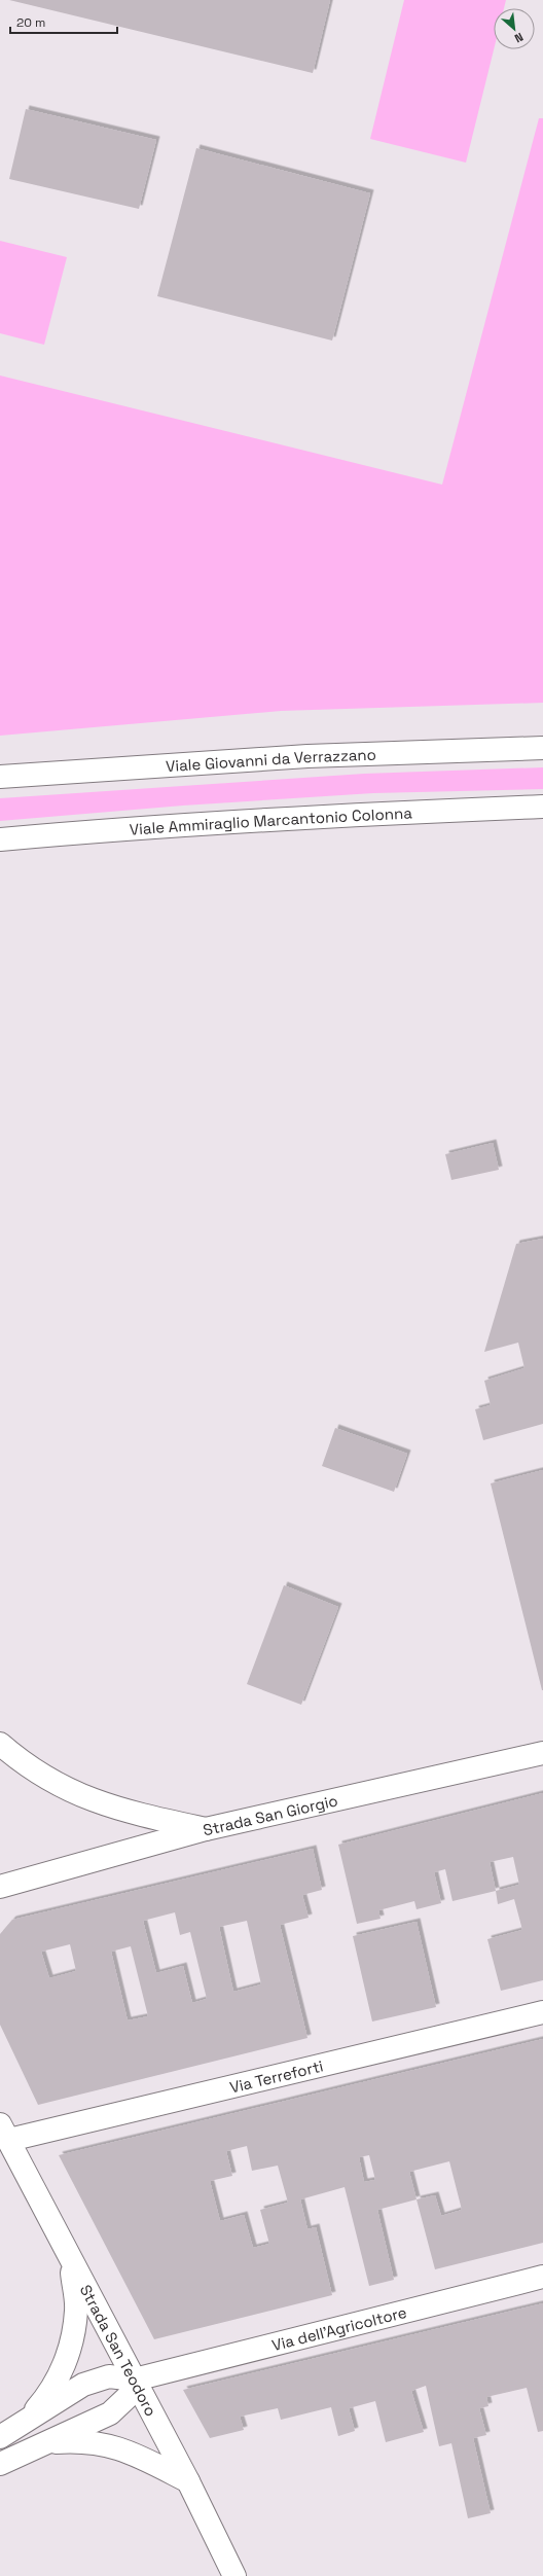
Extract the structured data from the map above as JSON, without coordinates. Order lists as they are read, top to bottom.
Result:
{
  "streets": {
    "street": [
      "Viale Giovanni da Verrazzano",
      "Viale Ammiraglio Marcantonio Colonna",
      "Strada San Giorgio",
      "Via Terreforti",
      "Via dell'Agricoltore",
      "Strada San Teodoro"
    ]
  },
  "crossings": [
    ["Via Terreforti", "Strada San Teodoro"],
    ["Via dell'Agricoltore", "Strada San Teodoro"]
  ],
  "scale_bar": "20 m",
  "north": "bottom right"
}
